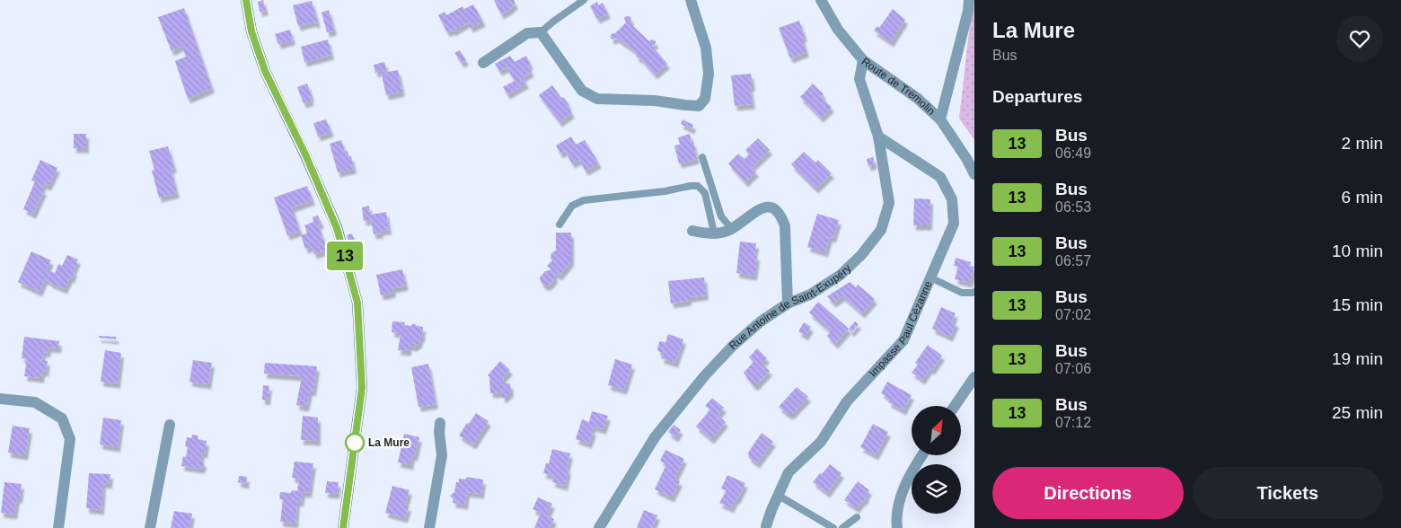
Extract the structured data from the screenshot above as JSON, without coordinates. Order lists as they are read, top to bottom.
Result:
{
  "streets": {
    "street": ["Route de Trémolin", "Rue Antoine de Saint-Exupéry", "Impasse Paul Cézanne"]
  },
  "crossings": [
    ["Route de Trémolin", "Rue Antoine de Saint-Exupéry"],
    ["Rue Antoine de Saint-Exupéry", "Impasse Paul Cézanne"]
  ],
  "places": ["La Mure"],
  "lines": ["bus line 13"],
  "north": "top right",
  "page": {
    "on_map": "13",
    "heading": [
      ["La Mure", "Bus"],
      "Departures"
    ],
    "list": [
      {
        "mark": "13",
        "name": "Bus",
        "note": "06:49",
        "value": "2 min"
      },
      {
        "mark": "13",
        "name": "Bus",
        "note": "06:53",
        "value": "6 min"
      },
      {
        "mark": "13",
        "name": "Bus",
        "note": "06:57",
        "value": "10 min"
      },
      {
        "mark": "13",
        "name": "Bus",
        "note": "07:02",
        "value": "15 min"
      },
      {
        "mark": "13",
        "name": "Bus",
        "note": "07:06",
        "value": "19 min"
      },
      {
        "mark": "13",
        "name": "Bus",
        "note": "07:12",
        "value": "25 min"
      }
    ],
    "buttons": ["Directions", "Tickets"]
  }
}
